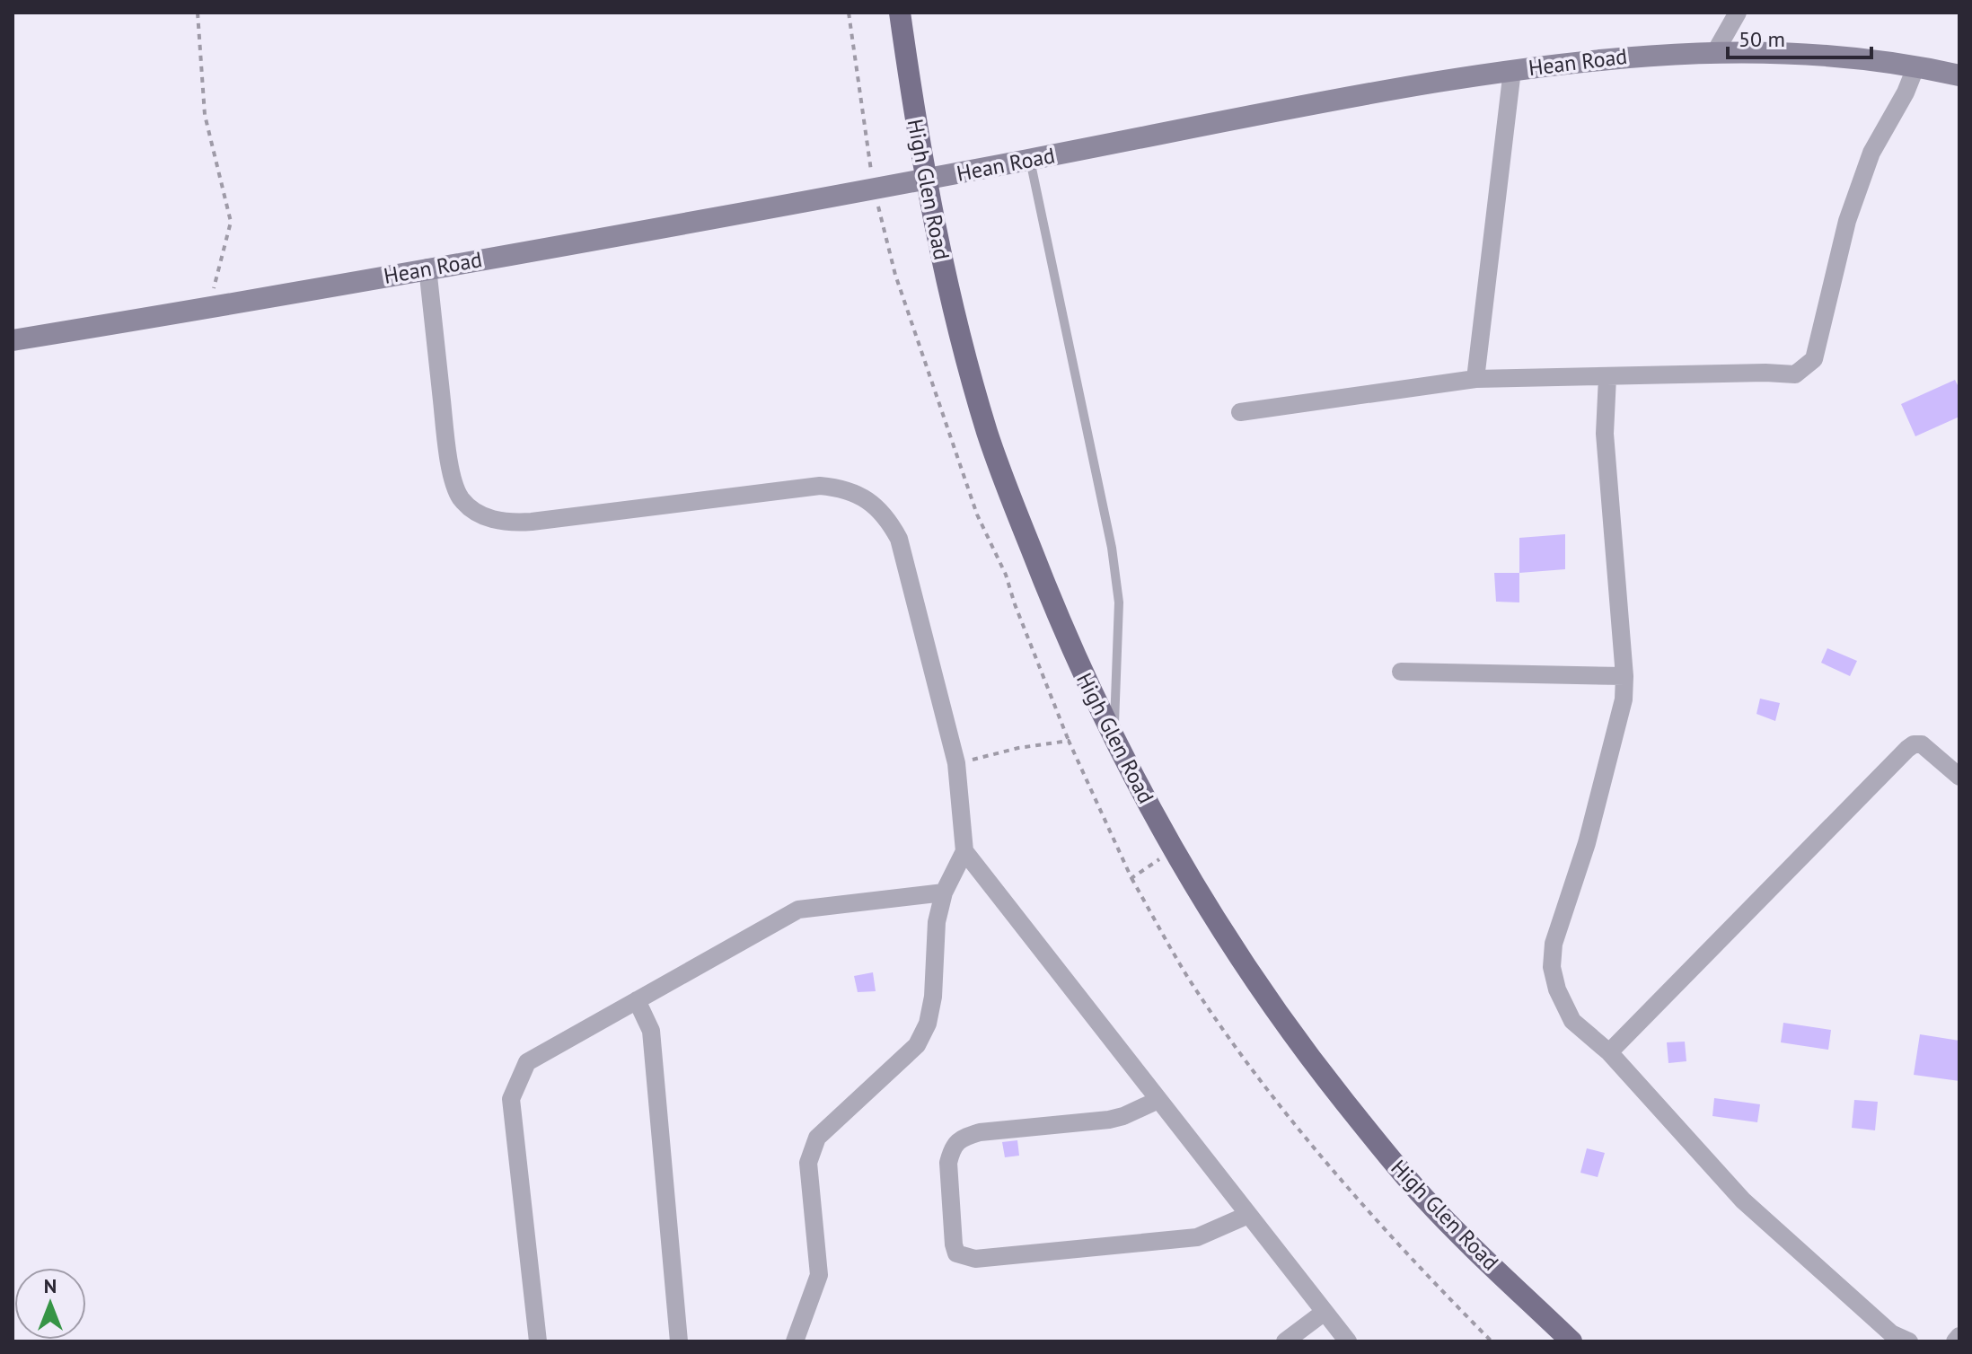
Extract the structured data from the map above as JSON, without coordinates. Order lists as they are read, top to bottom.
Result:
{
  "streets": {
    "main road": ["High Glen Road"],
    "street": ["Hean Road"]
  },
  "crossings": [
    ["Hean Road", "High Glen Road"]
  ],
  "scale_bar": "50 m",
  "north": "top"
}
